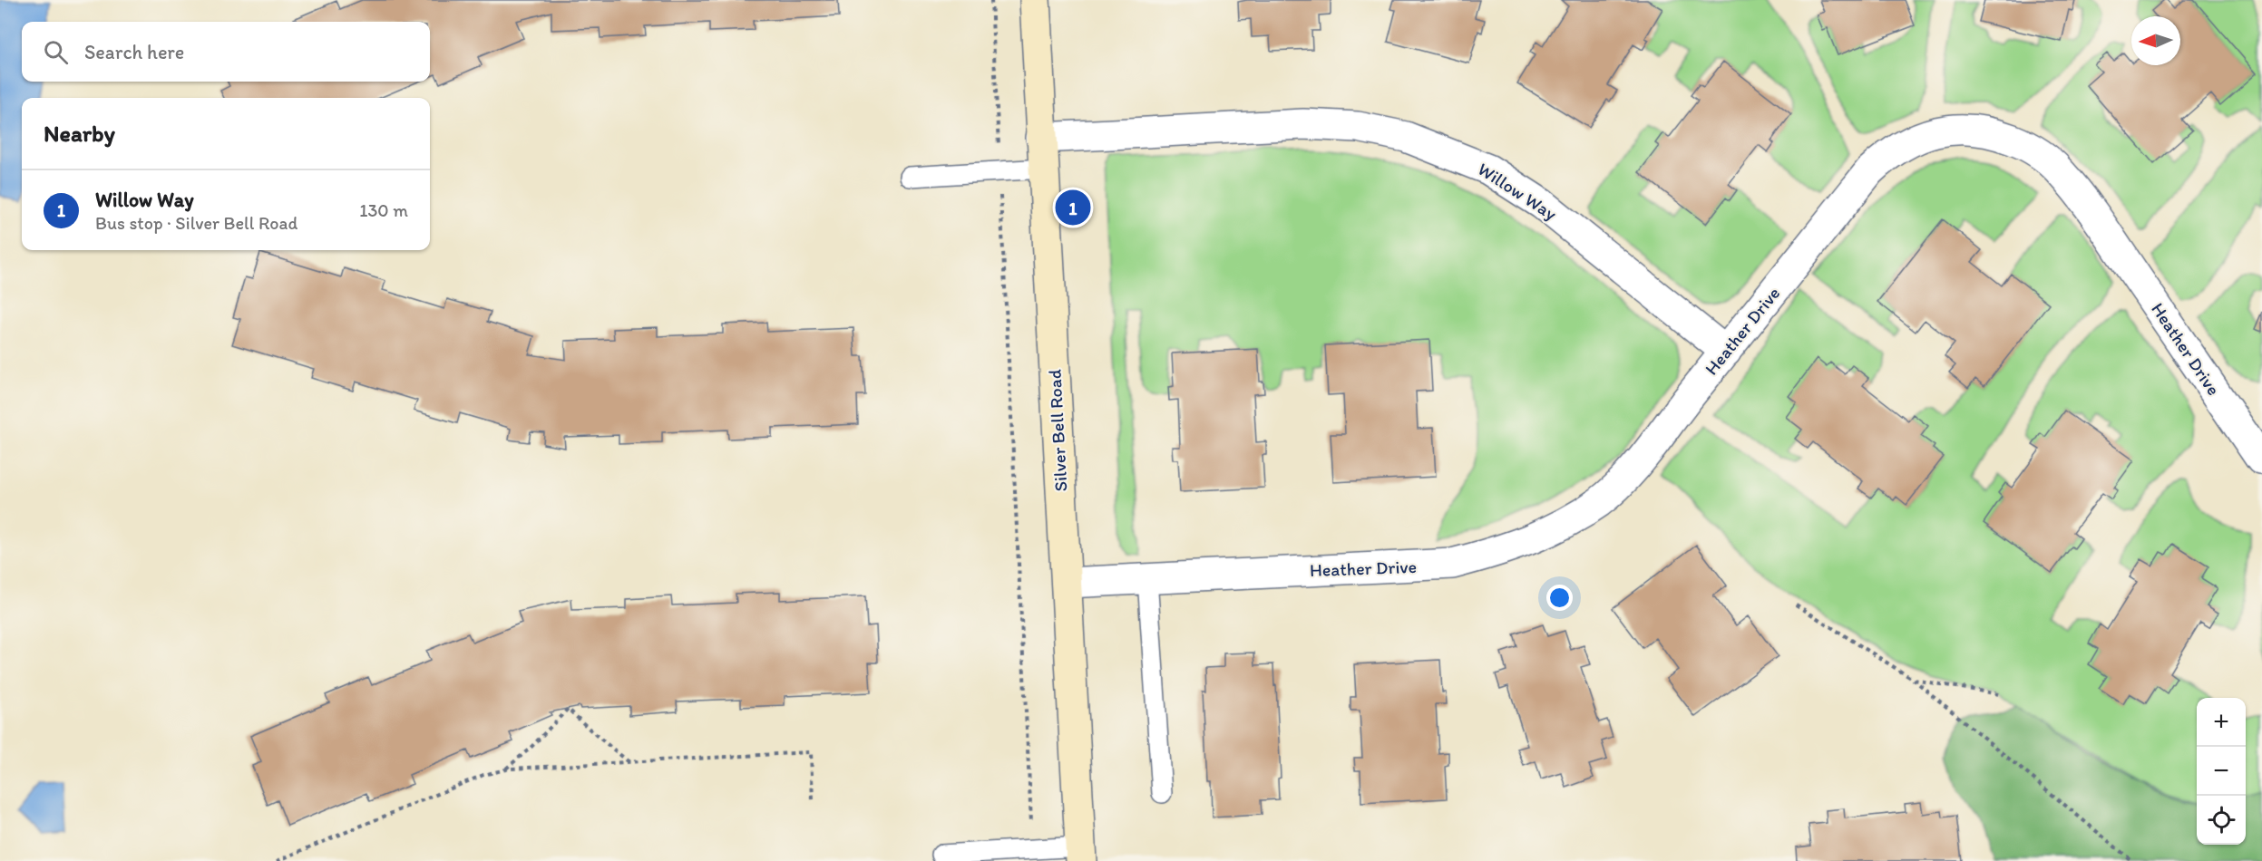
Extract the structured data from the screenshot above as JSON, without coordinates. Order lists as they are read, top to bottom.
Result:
{
  "streets": {
    "street": ["Willow Way", "Heather Drive", "Silver Bell Road"]
  },
  "crossings": [
    ["Willow Way", "Heather Drive"],
    ["Willow Way", "Silver Bell Road"],
    ["Heather Drive", "Silver Bell Road"]
  ],
  "north": "left",
  "page": {
    "search": "Search here",
    "heading": "Nearby",
    "list": [
      {
        "mark": "1",
        "name": "Willow Way",
        "note": "Bus stop · Silver Bell Road",
        "value": "130 m"
      }
    ],
    "pins": "1",
    "map_buttons": ["+", "−"]
  }
}
